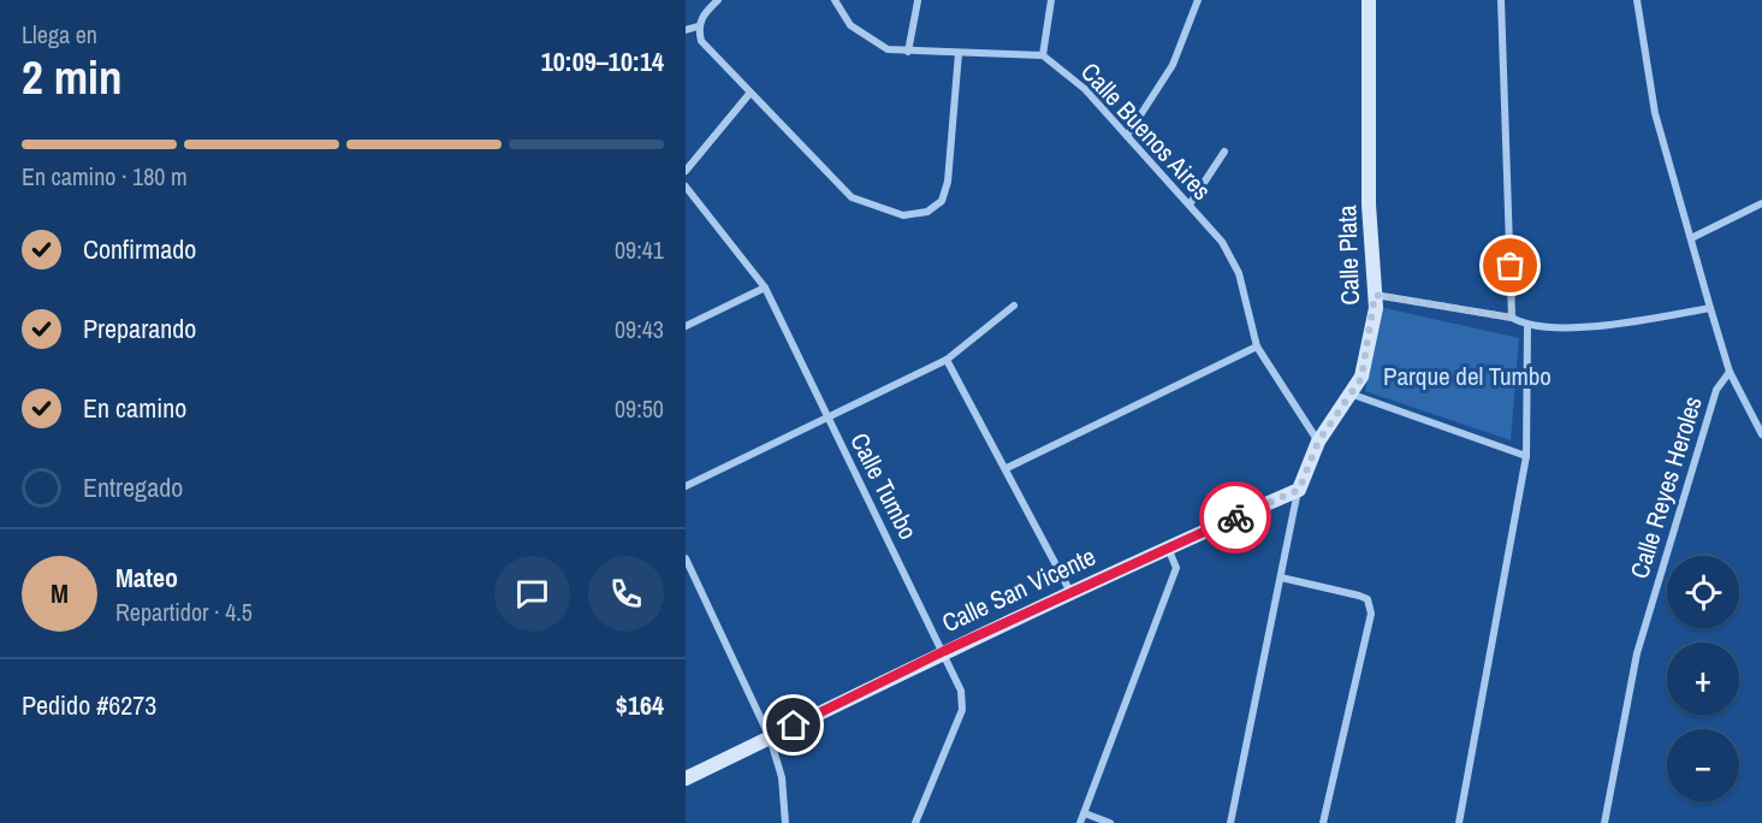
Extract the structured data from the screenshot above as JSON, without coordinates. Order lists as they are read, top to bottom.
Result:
{
  "streets": {
    "main road": ["Calle Plata", "Calle San Vicente"],
    "street": ["Calle Buenos Aires", "Calle Tumbo", "Calle Reyes Heroles"]
  },
  "crossings": [
    ["Calle Buenos Aires", "Calle Plata"],
    ["Calle Plata", "Calle San Vicente"],
    ["Calle Tumbo", "Calle San Vicente"]
  ],
  "parks": ["Parque del Tumbo"],
  "page": {
    "heading": ["2 min", "Llega en", "10:09–10:14"],
    "panel": [
      "Mateo",
      "Repartidor · 4.5",
      "Pedido #6273",
      "$164"
    ],
    "bar": "En camino · 180 m",
    "list": [
      ["Confirmado", "09:41"],
      ["Preparando", "09:43"],
      ["En camino", "09:50"],
      "Entregado"
    ],
    "round": "M",
    "map_buttons": ["+", "−"]
  }
}
